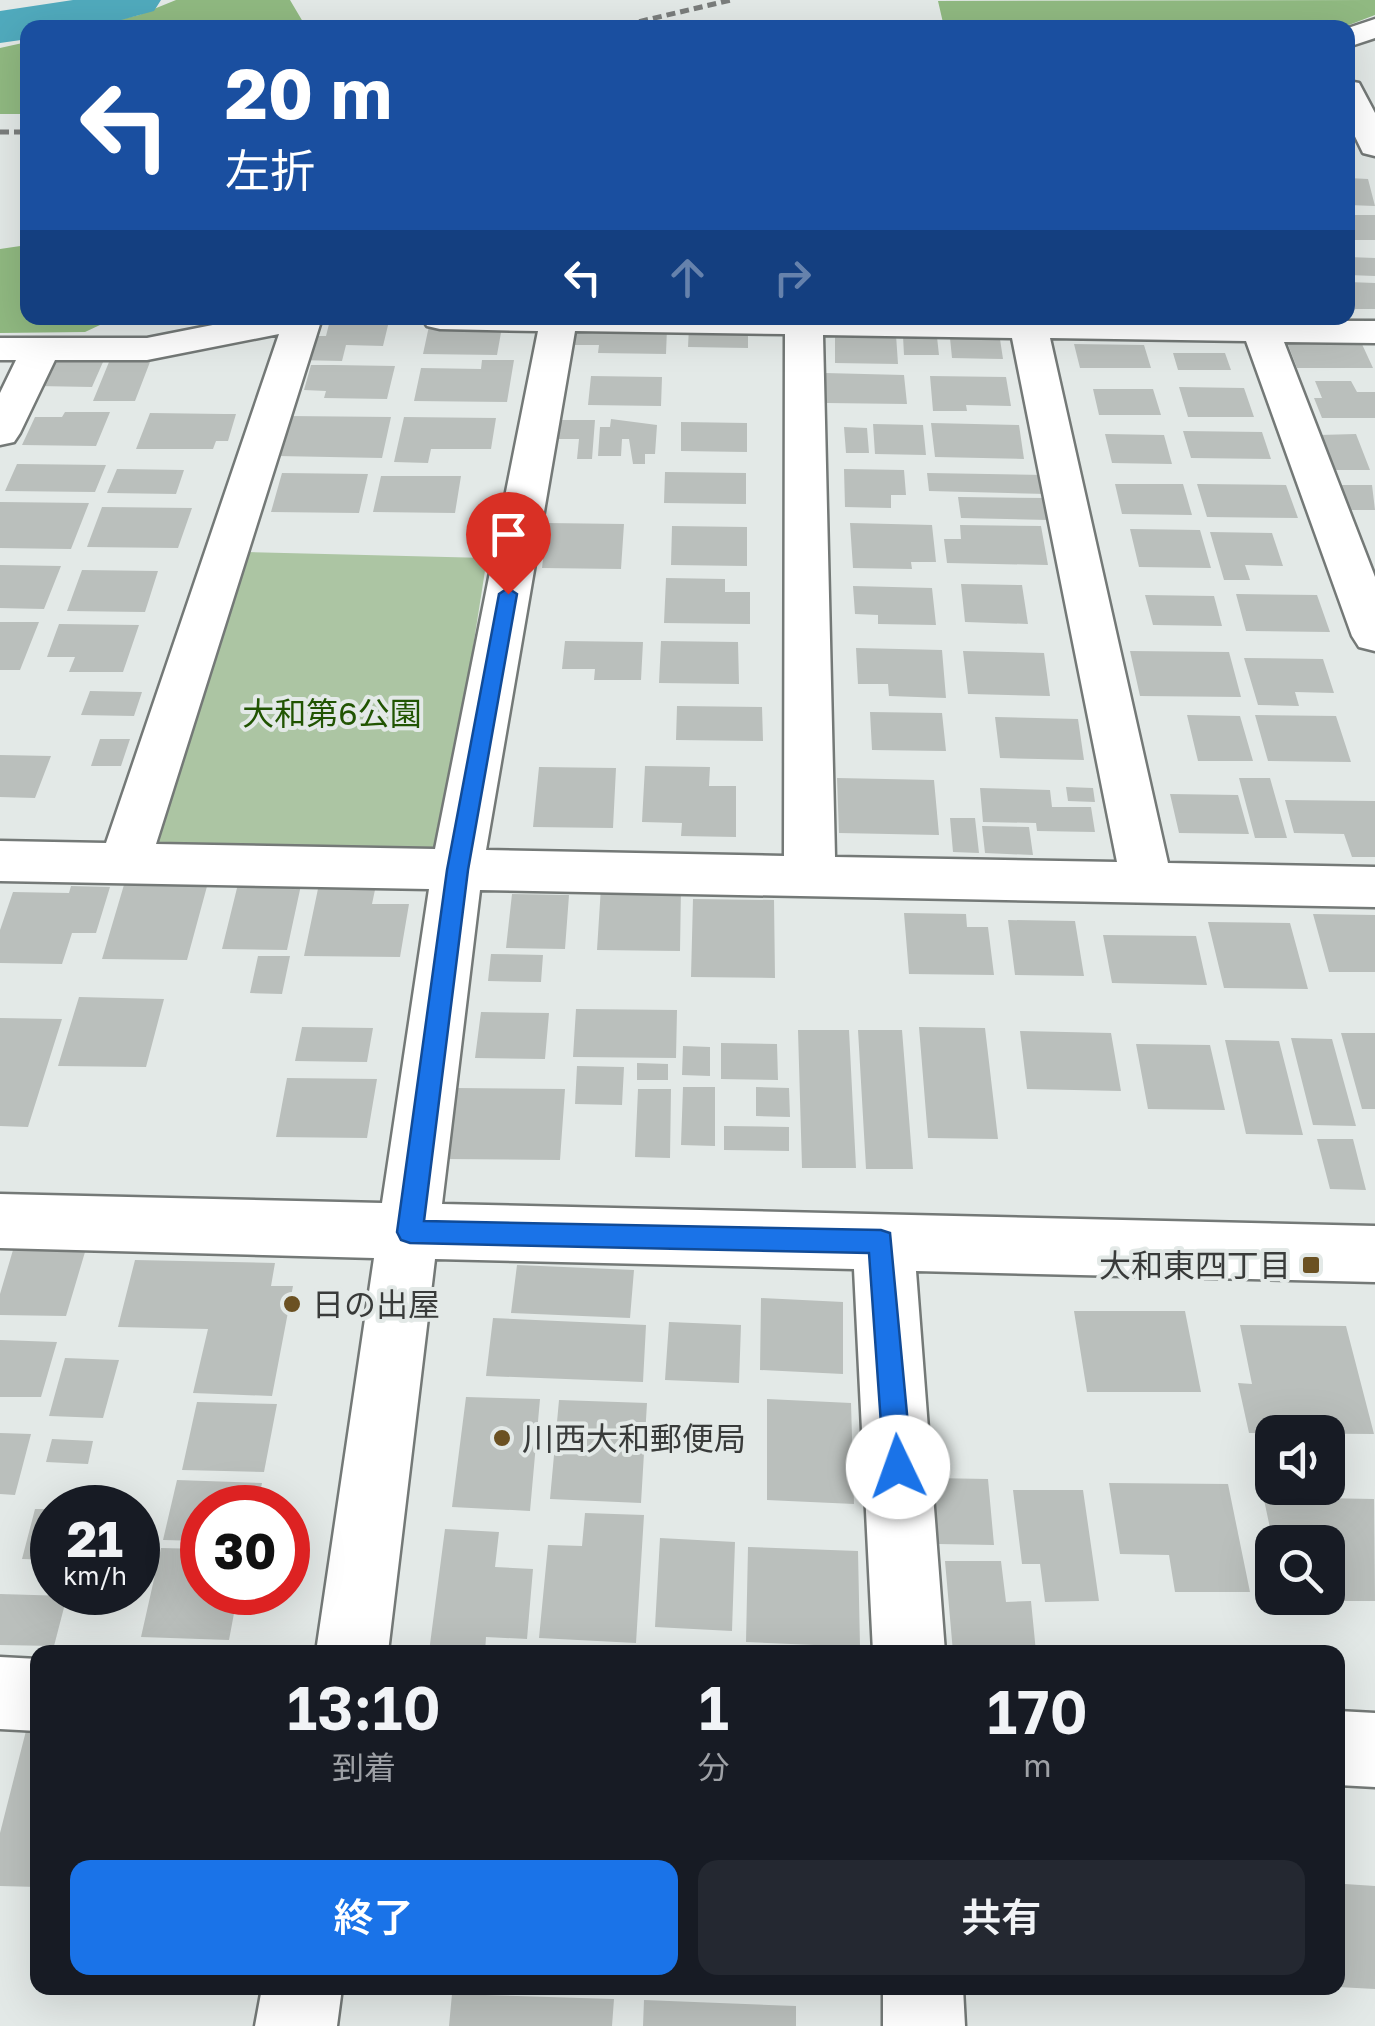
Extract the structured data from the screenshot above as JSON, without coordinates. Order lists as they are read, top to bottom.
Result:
{
  "parks": ["大和第6公園"],
  "places": {
    "transit": ["大和東四丁目"],
    "other": ["日の出屋", "川西大和郵便局"]
  },
  "page": {
    "turn": ["20 m", "左折"],
    "speed": "21 km/h",
    "limit": "30",
    "eta": [
      "13:10",
      "到着",
      "1",
      "分",
      "170",
      "m"
    ],
    "buttons": ["終了", "共有"]
  }
}
